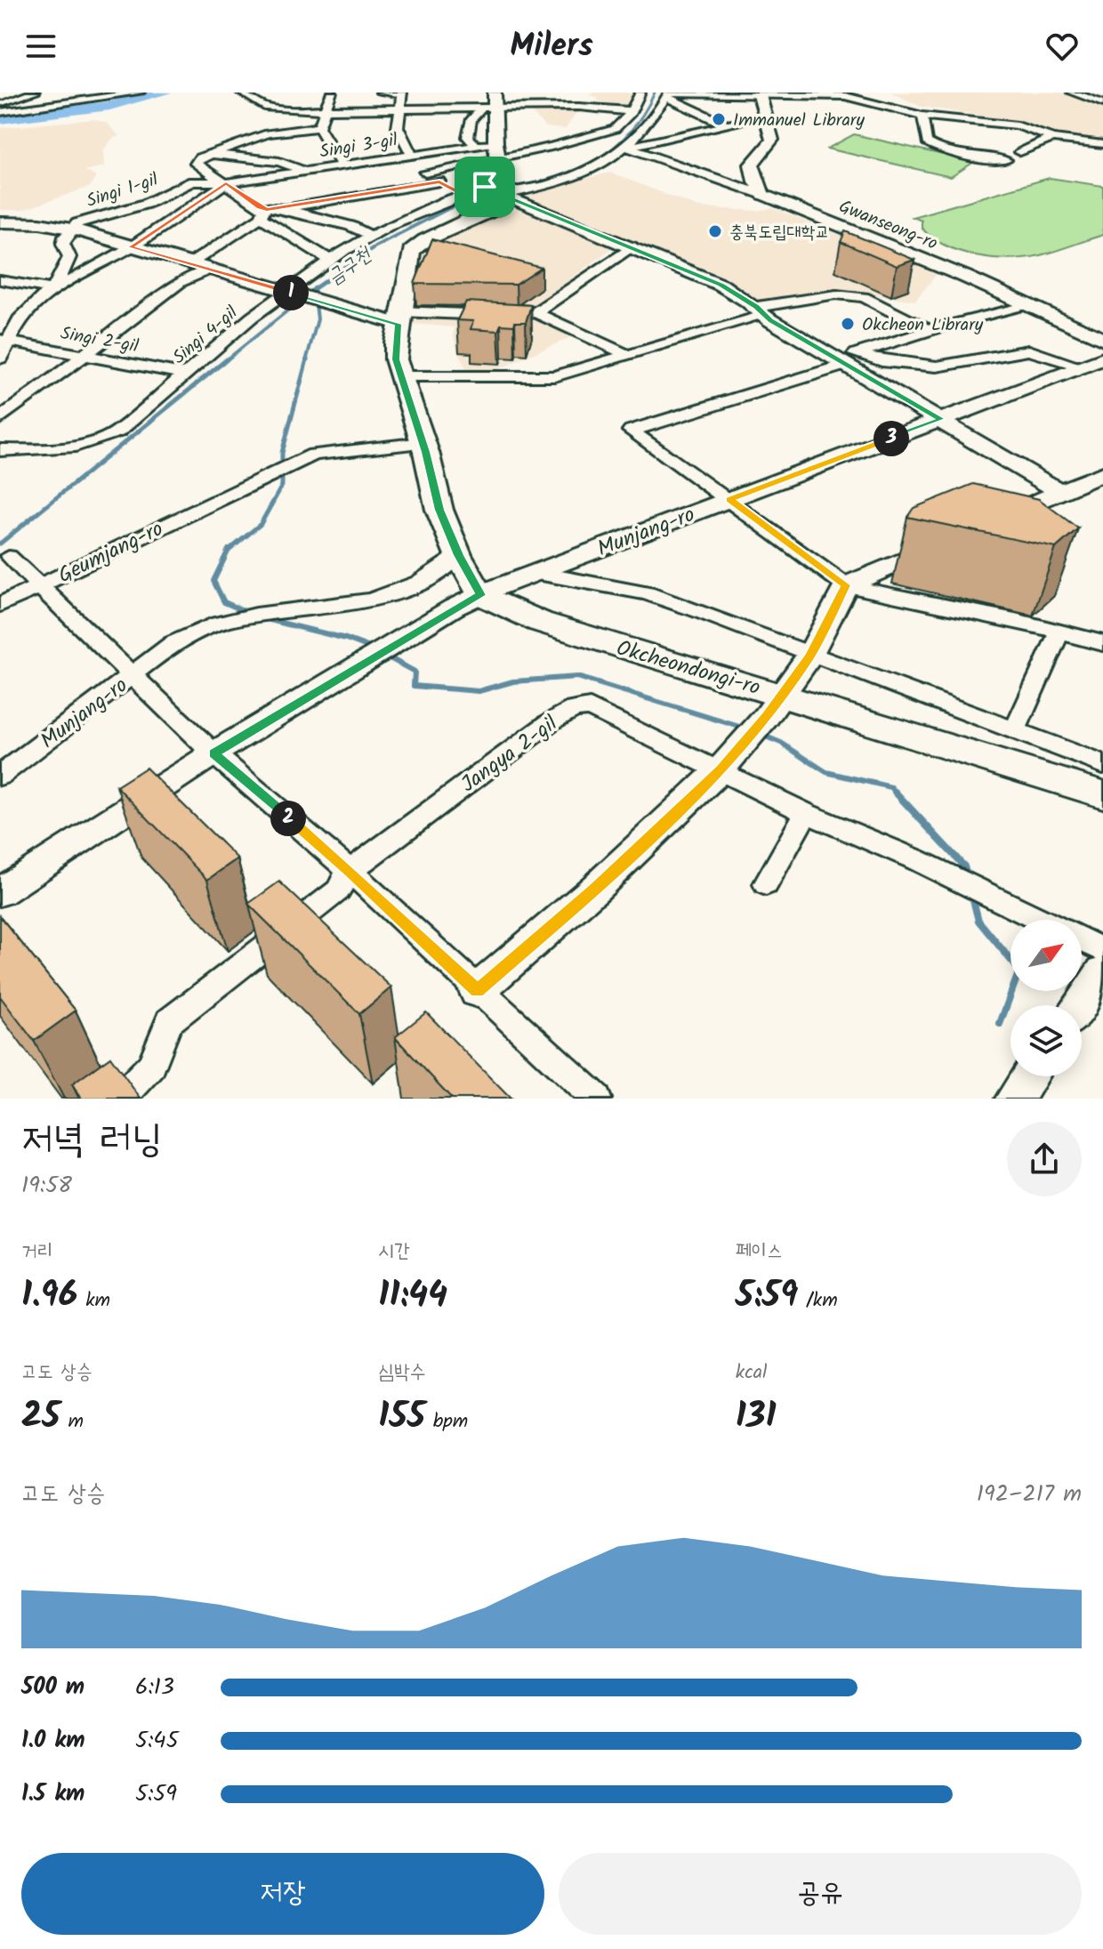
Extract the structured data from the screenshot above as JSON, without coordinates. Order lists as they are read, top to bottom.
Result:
{
  "streets": {
    "main road": ["Okcheondongi-ro"],
    "street": [
      "Singi 3-gil",
      "Singi 1-gil",
      "Gwanseong-ro",
      "Singi 4-gil",
      "Singi 2-gil",
      "Munjang-ro",
      "Geumjang-ro",
      "Jangya 2-gil"
    ]
  },
  "crossings": [
    ["Singi 3-gil", "Singi 1-gil"],
    ["Singi 4-gil", "Singi 2-gil"],
    ["Munjang-ro", "Okcheondongi-ro"]
  ],
  "water": ["금구천"],
  "places": ["Immanuel Library", "충북도립대학교", "Okcheon Library"],
  "north": "top right",
  "page": {
    "header": "Milers",
    "pins": ["1", "3", "2"],
    "heading": ["저녁 러닝", "19:58"],
    "stats": [
      ["거리", "1.96 km"],
      ["시간", "11:44"],
      ["페이스", "5:59 /km"],
      ["고도 상승", "25 m"],
      ["심박수", "155 bpm"],
      ["kcal", "131"]
    ],
    "chart": ["고도 상승", "192–217 m"],
    "list": [
      {
        "name": "500 m",
        "note": "6:13"
      },
      {
        "name": "1.0 km",
        "note": "5:45"
      },
      {
        "name": "1.5 km",
        "note": "5:59"
      }
    ],
    "buttons": ["저장", "공유"]
  }
}
